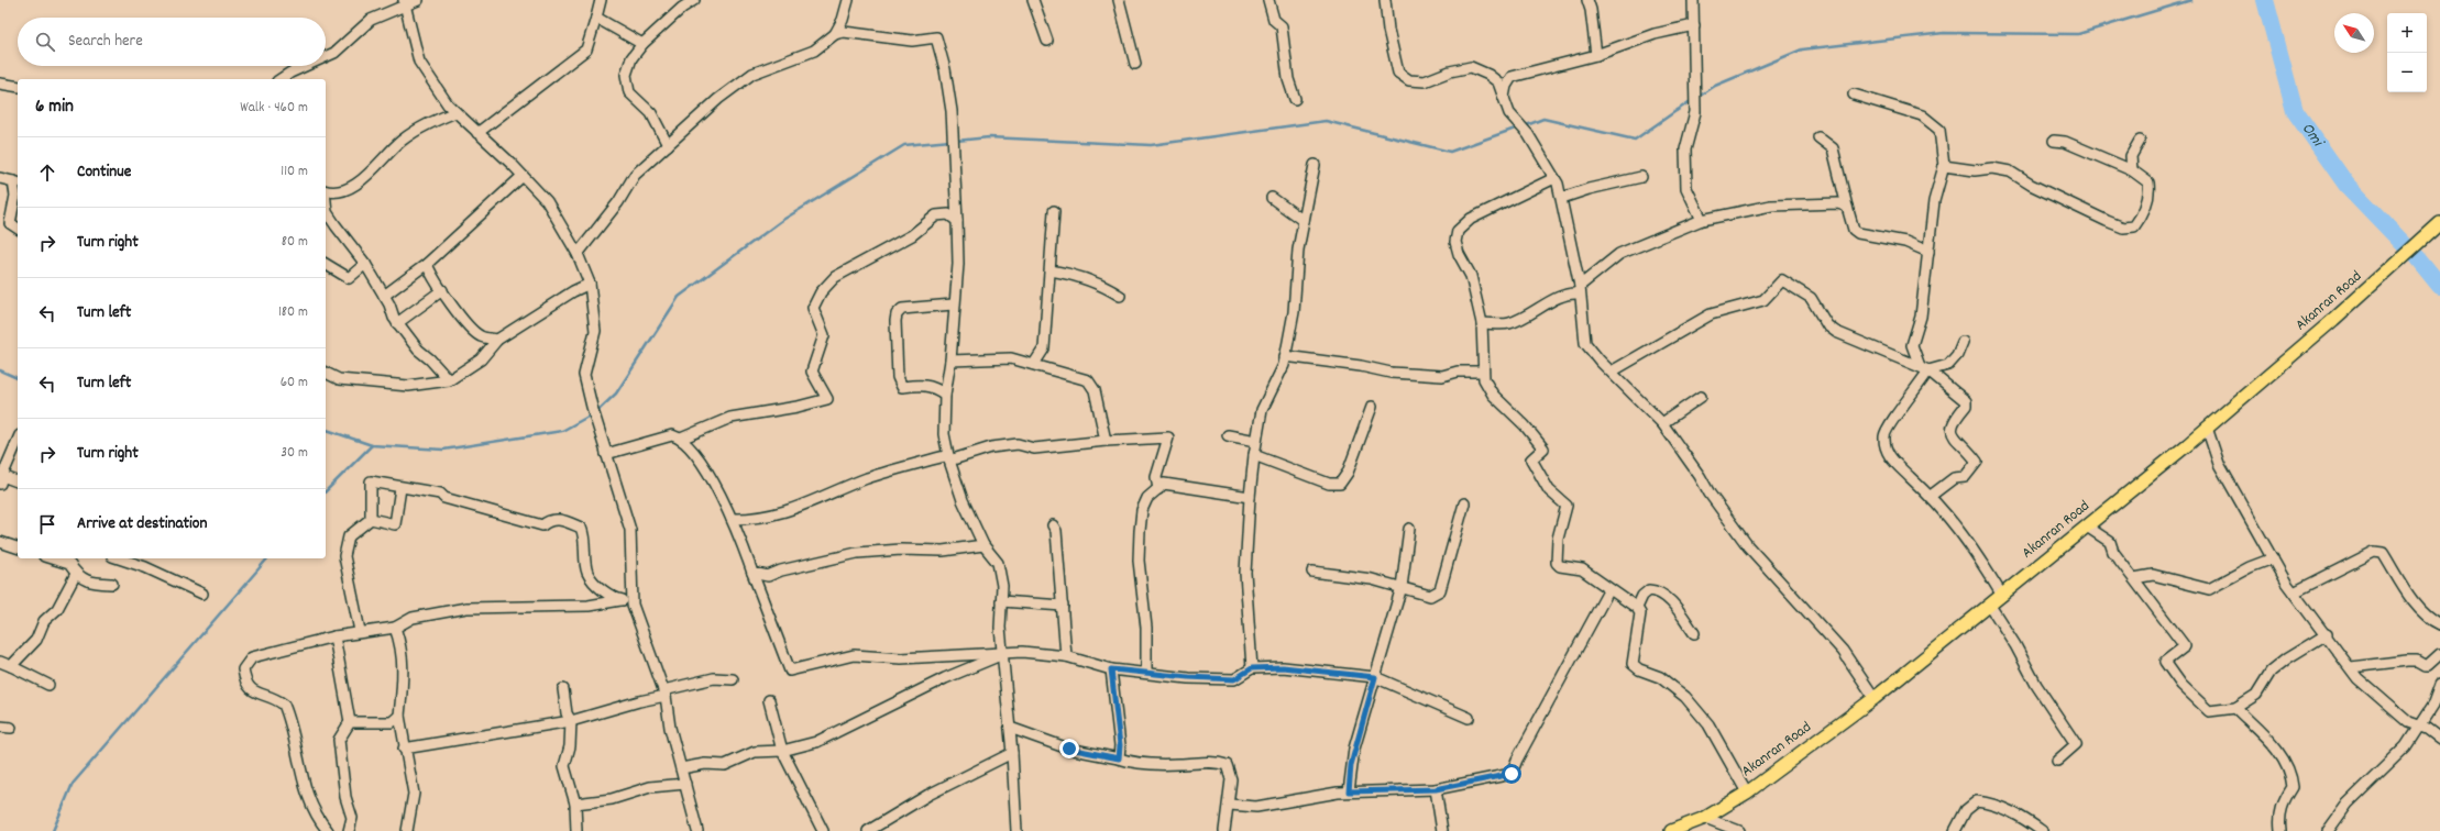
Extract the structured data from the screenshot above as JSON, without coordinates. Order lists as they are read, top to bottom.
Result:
{
  "streets": {
    "main road": ["Akanran Road"]
  },
  "water": ["Omi"],
  "north": "top left",
  "page": {
    "map_buttons": ["+", "−"],
    "search": "Search here",
    "heading": ["6 min", "Walk · 460 m"],
    "list": [
      ["Continue", "110 m"],
      ["Turn right", "80 m"],
      ["Turn left", "180 m"],
      ["Turn left", "60 m"],
      ["Turn right", "30 m"],
      "Arrive at destination"
    ]
  }
}
